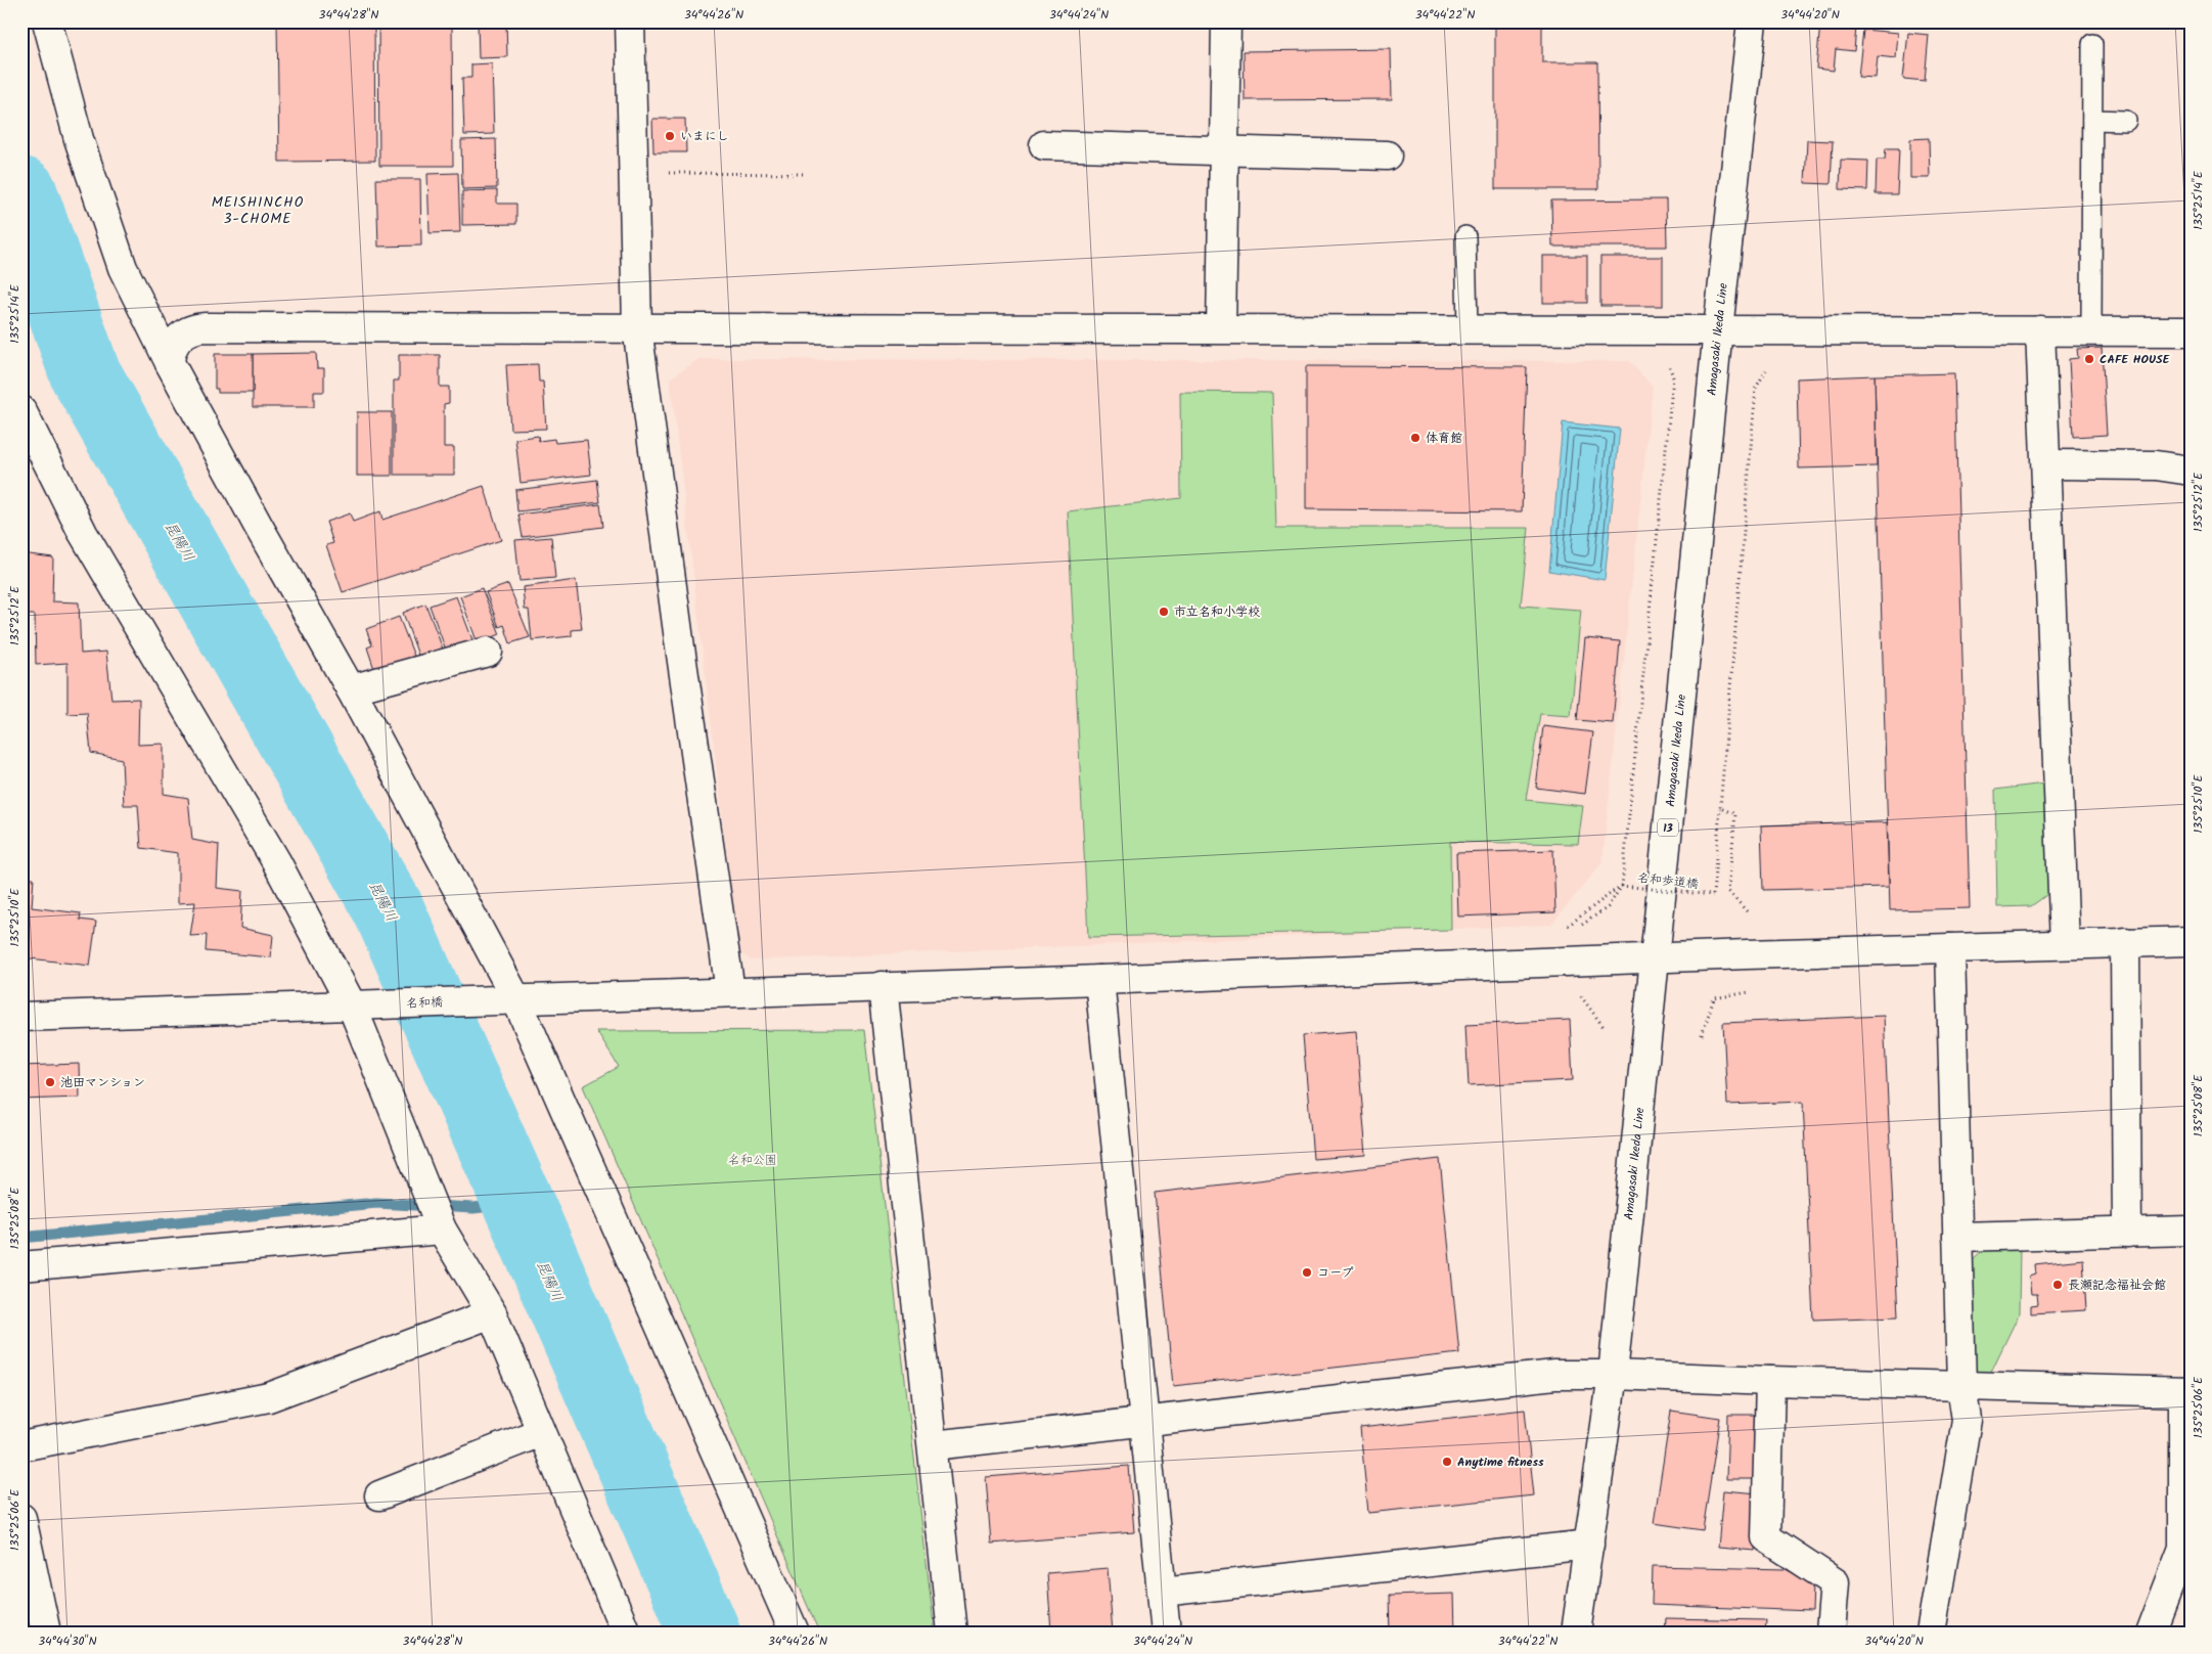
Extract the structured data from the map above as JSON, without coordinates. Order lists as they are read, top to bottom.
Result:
{
  "streets": {
    "street": ["Amagasaki Ikeda Line", "13", "名和橋"],
    "path": ["名和歩道橋"]
  },
  "crossings": [
    ["Amagasaki Ikeda Line", "名和橋"]
  ],
  "districts": ["MEISHINCHO 3-CHOME"],
  "water": ["昆陽川"],
  "parks": ["名和公園"],
  "places": [
    "いまにし",
    "CAFE HOUSE",
    "体育館",
    "市立名和小学校",
    "池田マンション",
    "コープ",
    "長瀬記念福祉会館",
    "Anytime fitness"
  ],
  "coordinates": [
    "34°44'28\"N",
    "34°44'26\"N",
    "34°44'24\"N",
    "34°44'22\"N",
    "34°44'20\"N",
    "135°25'14\"E",
    "135°25'12\"E",
    "135°25'10\"E",
    "135°25'08\"E",
    "135°25'06\"E",
    "34°44'30\"N"
  ]
}
